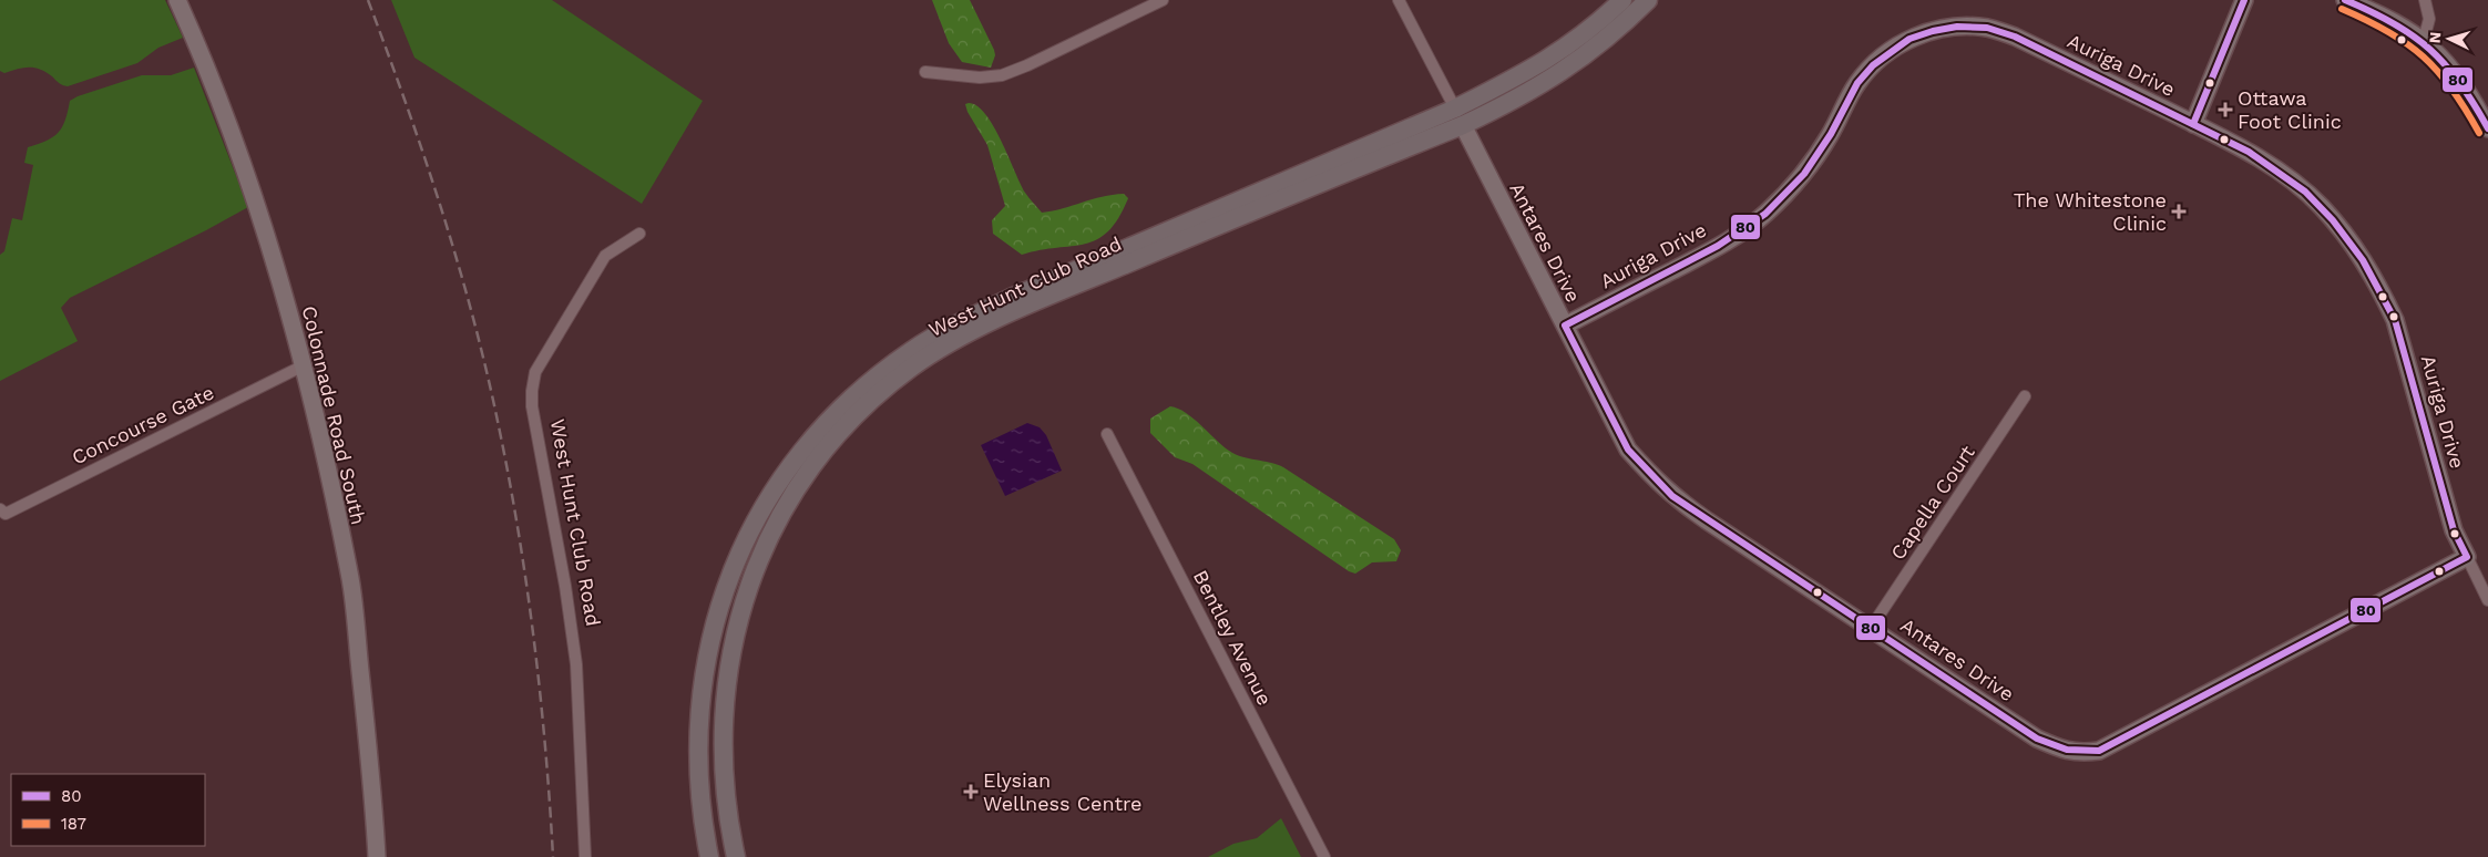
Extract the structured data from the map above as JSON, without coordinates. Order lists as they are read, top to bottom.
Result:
{
  "streets": {
    "main road": ["West Hunt Club Road"],
    "street": [
      "Auriga Drive",
      "Antares Drive",
      "Colonnade Road South",
      "Concourse Gate",
      "Capella Court",
      "Bentley Avenue"
    ]
  },
  "crossings": [
    ["Auriga Drive", "Antares Drive"],
    ["Antares Drive", "West Hunt Club Road"],
    ["Antares Drive", "Capella Court"],
    ["Colonnade Road South", "Concourse Gate"]
  ],
  "places": {
    "health": ["Ottawa Foot Clinic", "The Whitestone Clinic", "Elysian Wellness Centre"]
  },
  "lines": ["transit line 80", "transit line 187"],
  "legend": ["80", "187"],
  "north": "left"
}
